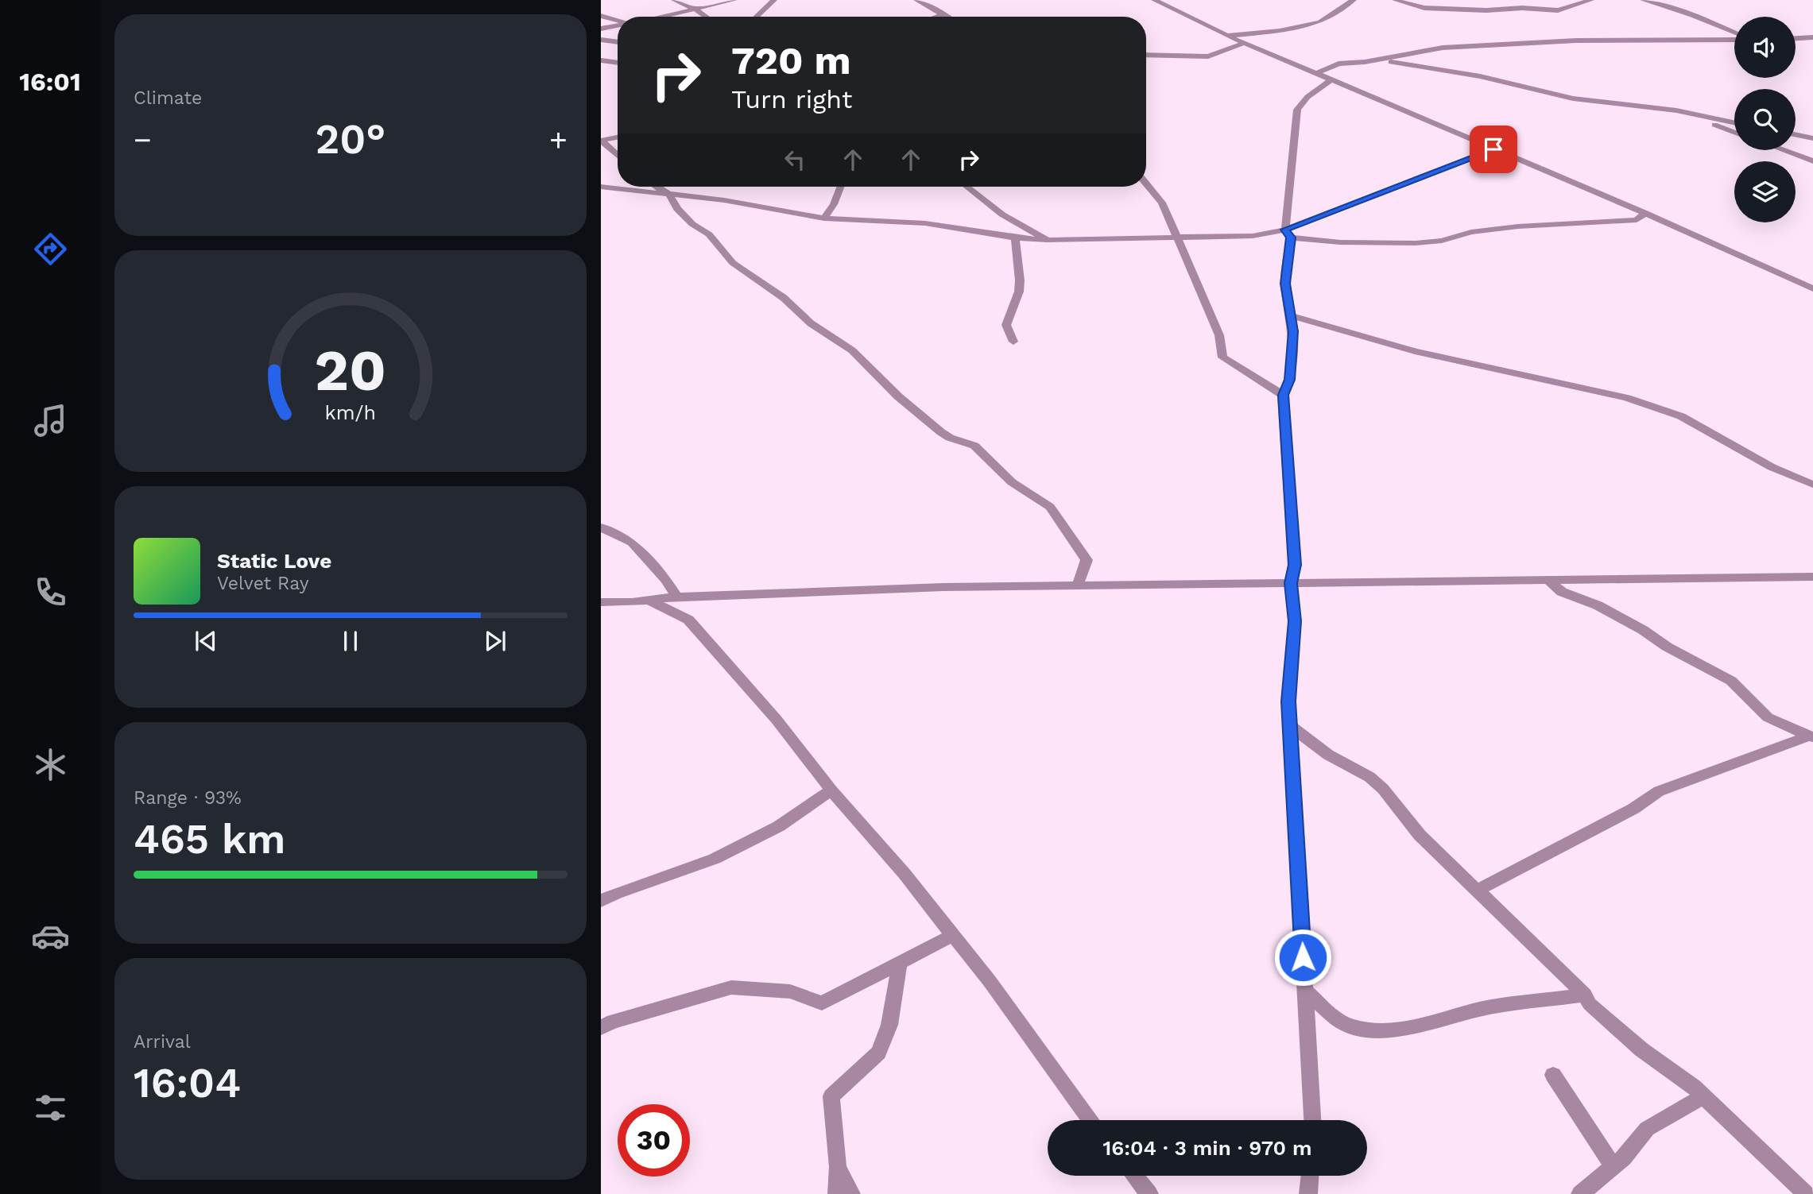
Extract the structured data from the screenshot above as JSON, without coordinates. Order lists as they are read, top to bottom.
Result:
{
  "page": {
    "tabs": "16:01",
    "tile": [
      "Climate",
      ["Range · 93%", "465 km"],
      ["Arrival", "16:04"]
    ],
    "turn": ["720 m", "Turn right"],
    "heat": ["−", "20°", "+"],
    "song": ["Static Love", "Velvet Ray"],
    "limit": "30",
    "trip": "16:04 · 3 min · 970 m",
    "gauge": ["20", "km/h"]
  }
}
